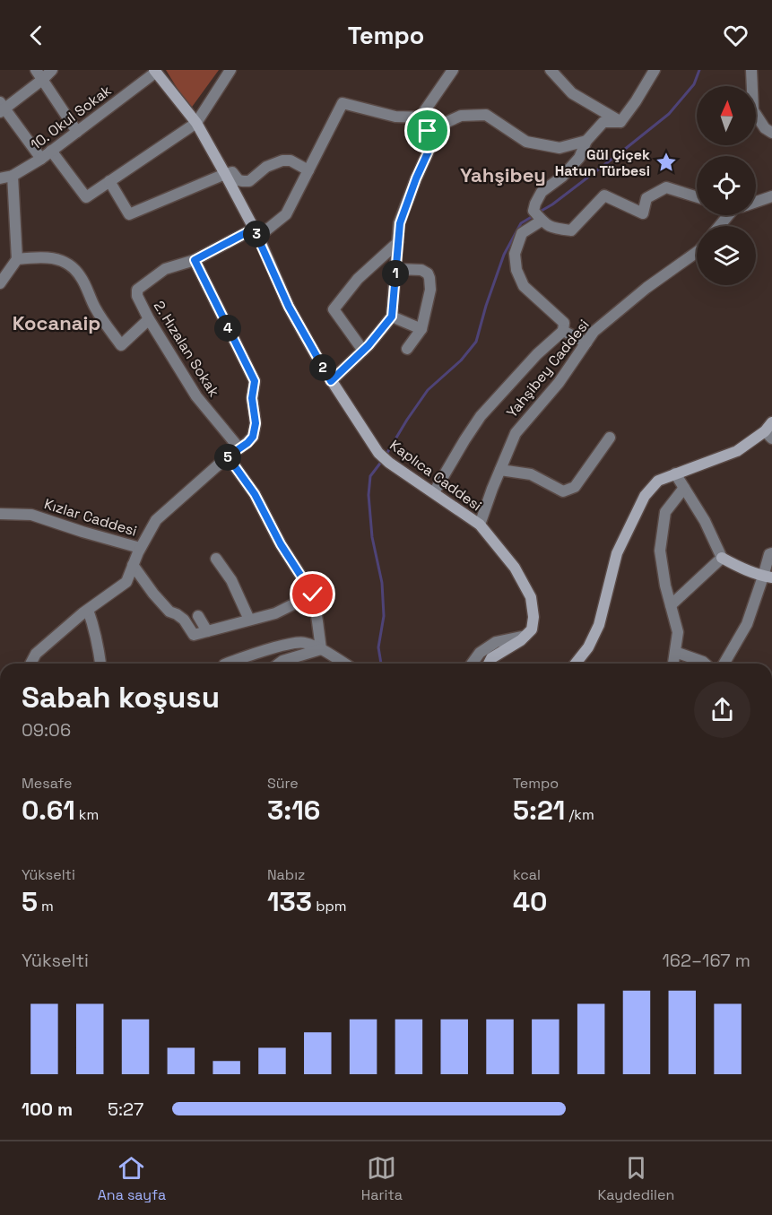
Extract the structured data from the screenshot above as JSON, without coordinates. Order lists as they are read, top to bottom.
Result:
{
  "streets": {
    "main road": ["Kaplıca Caddesi"],
    "street": [
      "10. Okul Sokak",
      "2. Hızalan Sokak",
      "Yahşibey Caddesi",
      "Kızlar Caddesi"
    ]
  },
  "crossings": [
    ["10. Okul Sokak", "Kaplıca Caddesi"],
    ["2. Hızalan Sokak", "Kaplıca Caddesi"],
    ["Yahşibey Caddesi", "Kaplıca Caddesi"]
  ],
  "districts": ["Yahşibey", "Kocanaip"],
  "places": {
    "place": ["Gül Çiçek Hatun Türbesi"]
  },
  "north": "top",
  "page": {
    "header": "Tempo",
    "pins": [
      "3",
      "1",
      "4",
      "2",
      "5"
    ],
    "heading": ["Sabah koşusu", "09:06"],
    "stats": [
      ["Mesafe", "0.61 km"],
      ["Süre", "3:16"],
      ["Tempo", "5:21 /km"],
      ["Yükselti", "5 m"],
      ["Nabız", "133 bpm"],
      ["kcal", "40"]
    ],
    "chart": ["Yükselti", "162–167 m"],
    "list": [
      {
        "name": "100 m",
        "note": "5:27"
      }
    ],
    "tabs": ["Ana sayfa", "Harita", "Kaydedilen"]
  }
}
